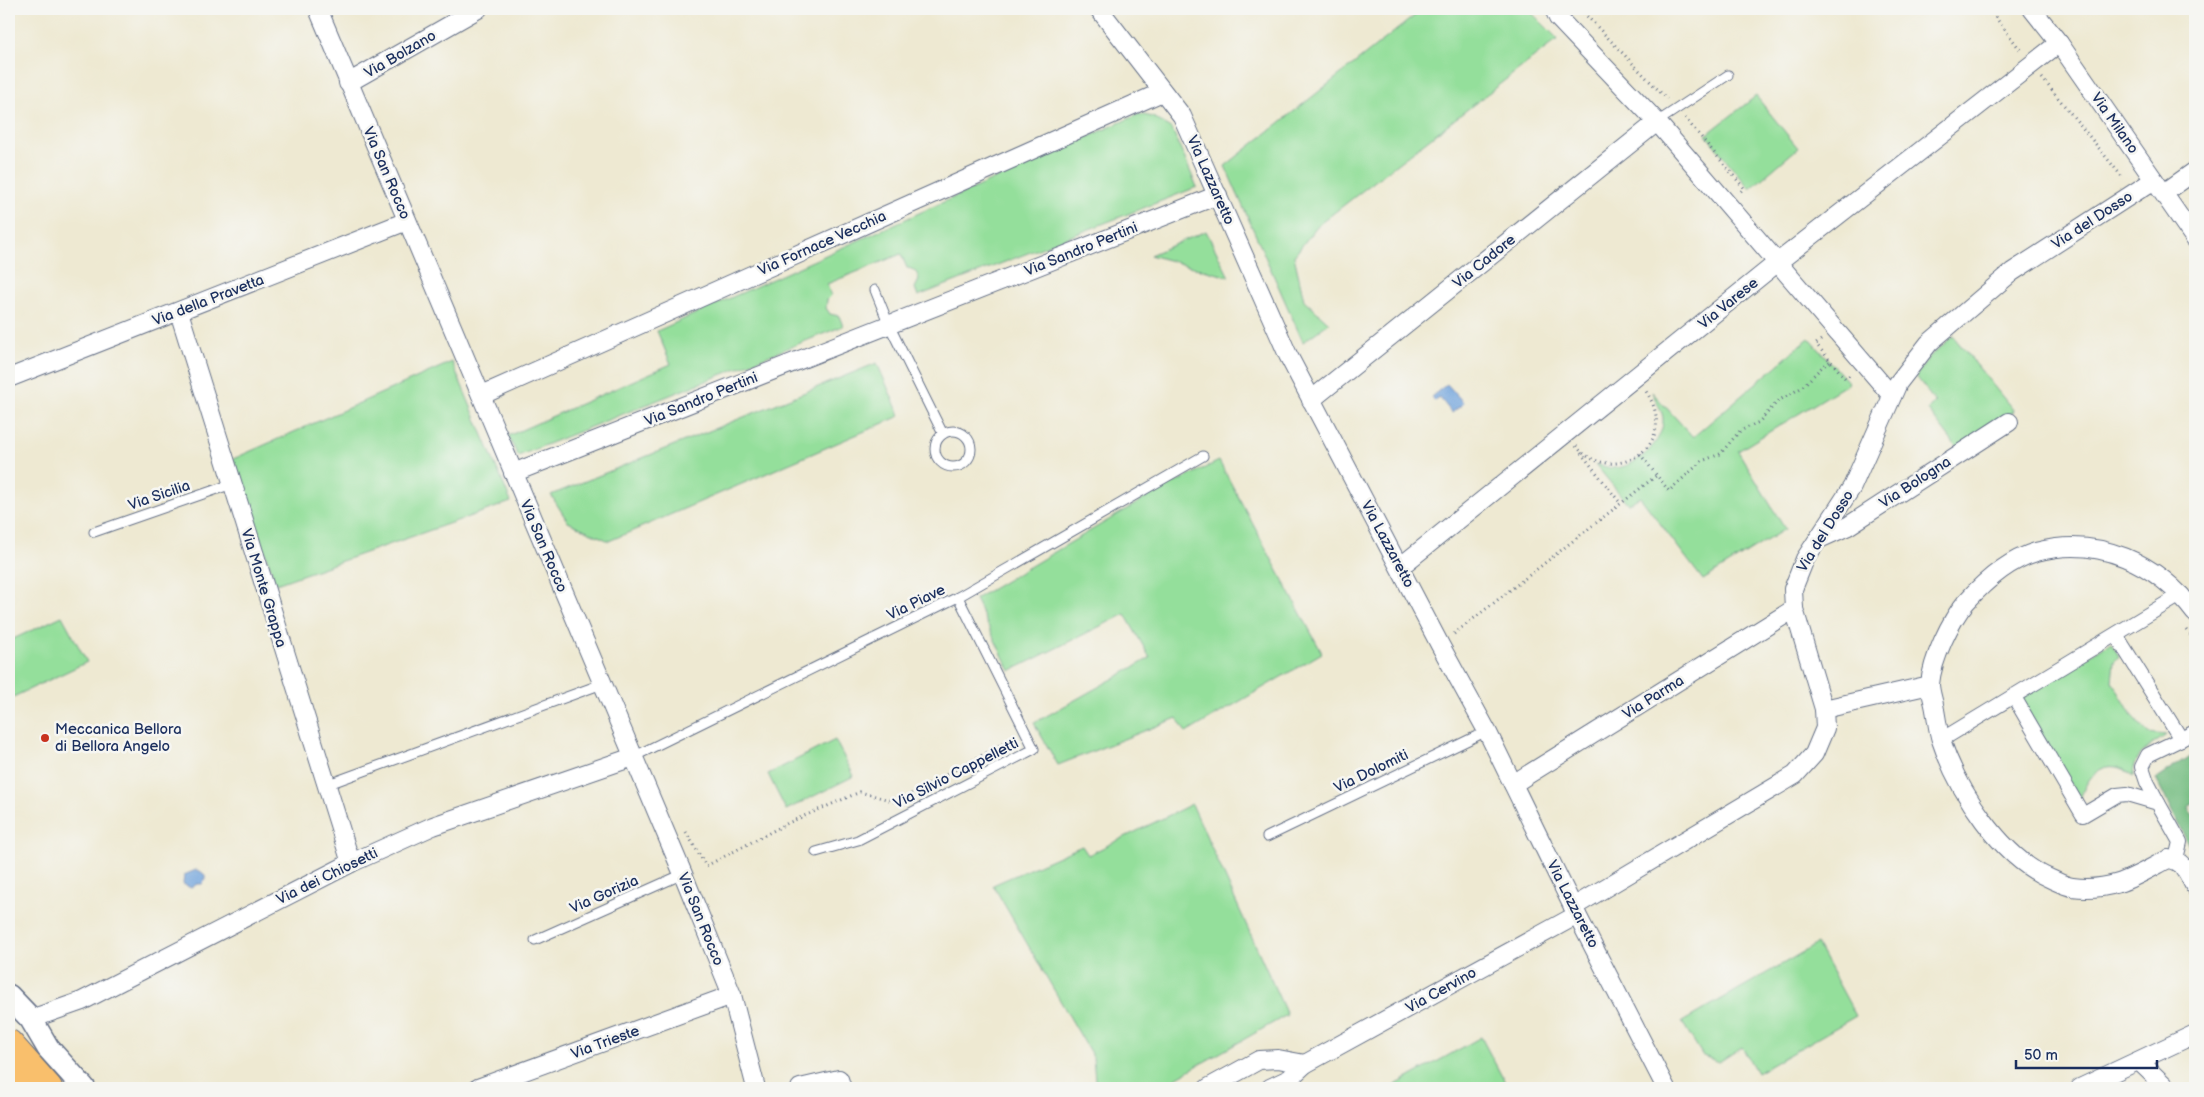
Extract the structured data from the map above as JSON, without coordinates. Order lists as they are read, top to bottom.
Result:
{
  "streets": {
    "street": [
      "Via Bolzano",
      "Via Milano",
      "Via San Rocco",
      "Via Lazzaretto",
      "Via del Dosso",
      "Via Fornace Vecchia",
      "Via Sandro Pertini",
      "Via Cadore",
      "Via della Pravetta",
      "Via Varese",
      "Via Bologna",
      "Via Monte Grappa",
      "Via Parma",
      "Via dei Chiosetti",
      "Via Cervino",
      "Via Trieste"
    ],
    "lane": [
      "Via Sicilia",
      "Via Piave",
      "Via Dolomiti",
      "Via Silvio Cappelletti",
      "Via Gorizia"
    ]
  },
  "crossings": [
    ["Via Bolzano", "Via San Rocco"],
    ["Via Milano", "Via del Dosso"],
    ["Via Milano", "Via Varese"],
    ["Via San Rocco", "Via Fornace Vecchia"],
    ["Via San Rocco", "Via Sandro Pertini"],
    ["Via San Rocco", "Via della Pravetta"],
    ["Via San Rocco", "Via Piave"],
    ["Via San Rocco", "Via dei Chiosetti"],
    ["Via San Rocco", "Via Gorizia"],
    ["Via San Rocco", "Via Trieste"],
    ["Via Lazzaretto", "Via del Dosso"],
    ["Via Lazzaretto", "Via Fornace Vecchia"],
    ["Via Lazzaretto", "Via Sandro Pertini"],
    ["Via Lazzaretto", "Via Cadore"],
    ["Via Lazzaretto", "Via Varese"],
    ["Via Lazzaretto", "Via Parma"],
    ["Via Lazzaretto", "Via Dolomiti"],
    ["Via Lazzaretto", "Via Cervino"],
    ["Via del Dosso", "Via Bologna"],
    ["Via del Dosso", "Via Parma"],
    ["Via del Dosso", "Via Cervino"],
    ["Via della Pravetta", "Via Monte Grappa"],
    ["Via Sicilia", "Via Monte Grappa"],
    ["Via Monte Grappa", "Via dei Chiosetti"],
    ["Via Piave", "Via Silvio Cappelletti"],
    ["Via Piave", "Via dei Chiosetti"]
  ],
  "places": ["Meccanica Bellora di Bellora Angelo"],
  "scale_bar": "50 m"
}
